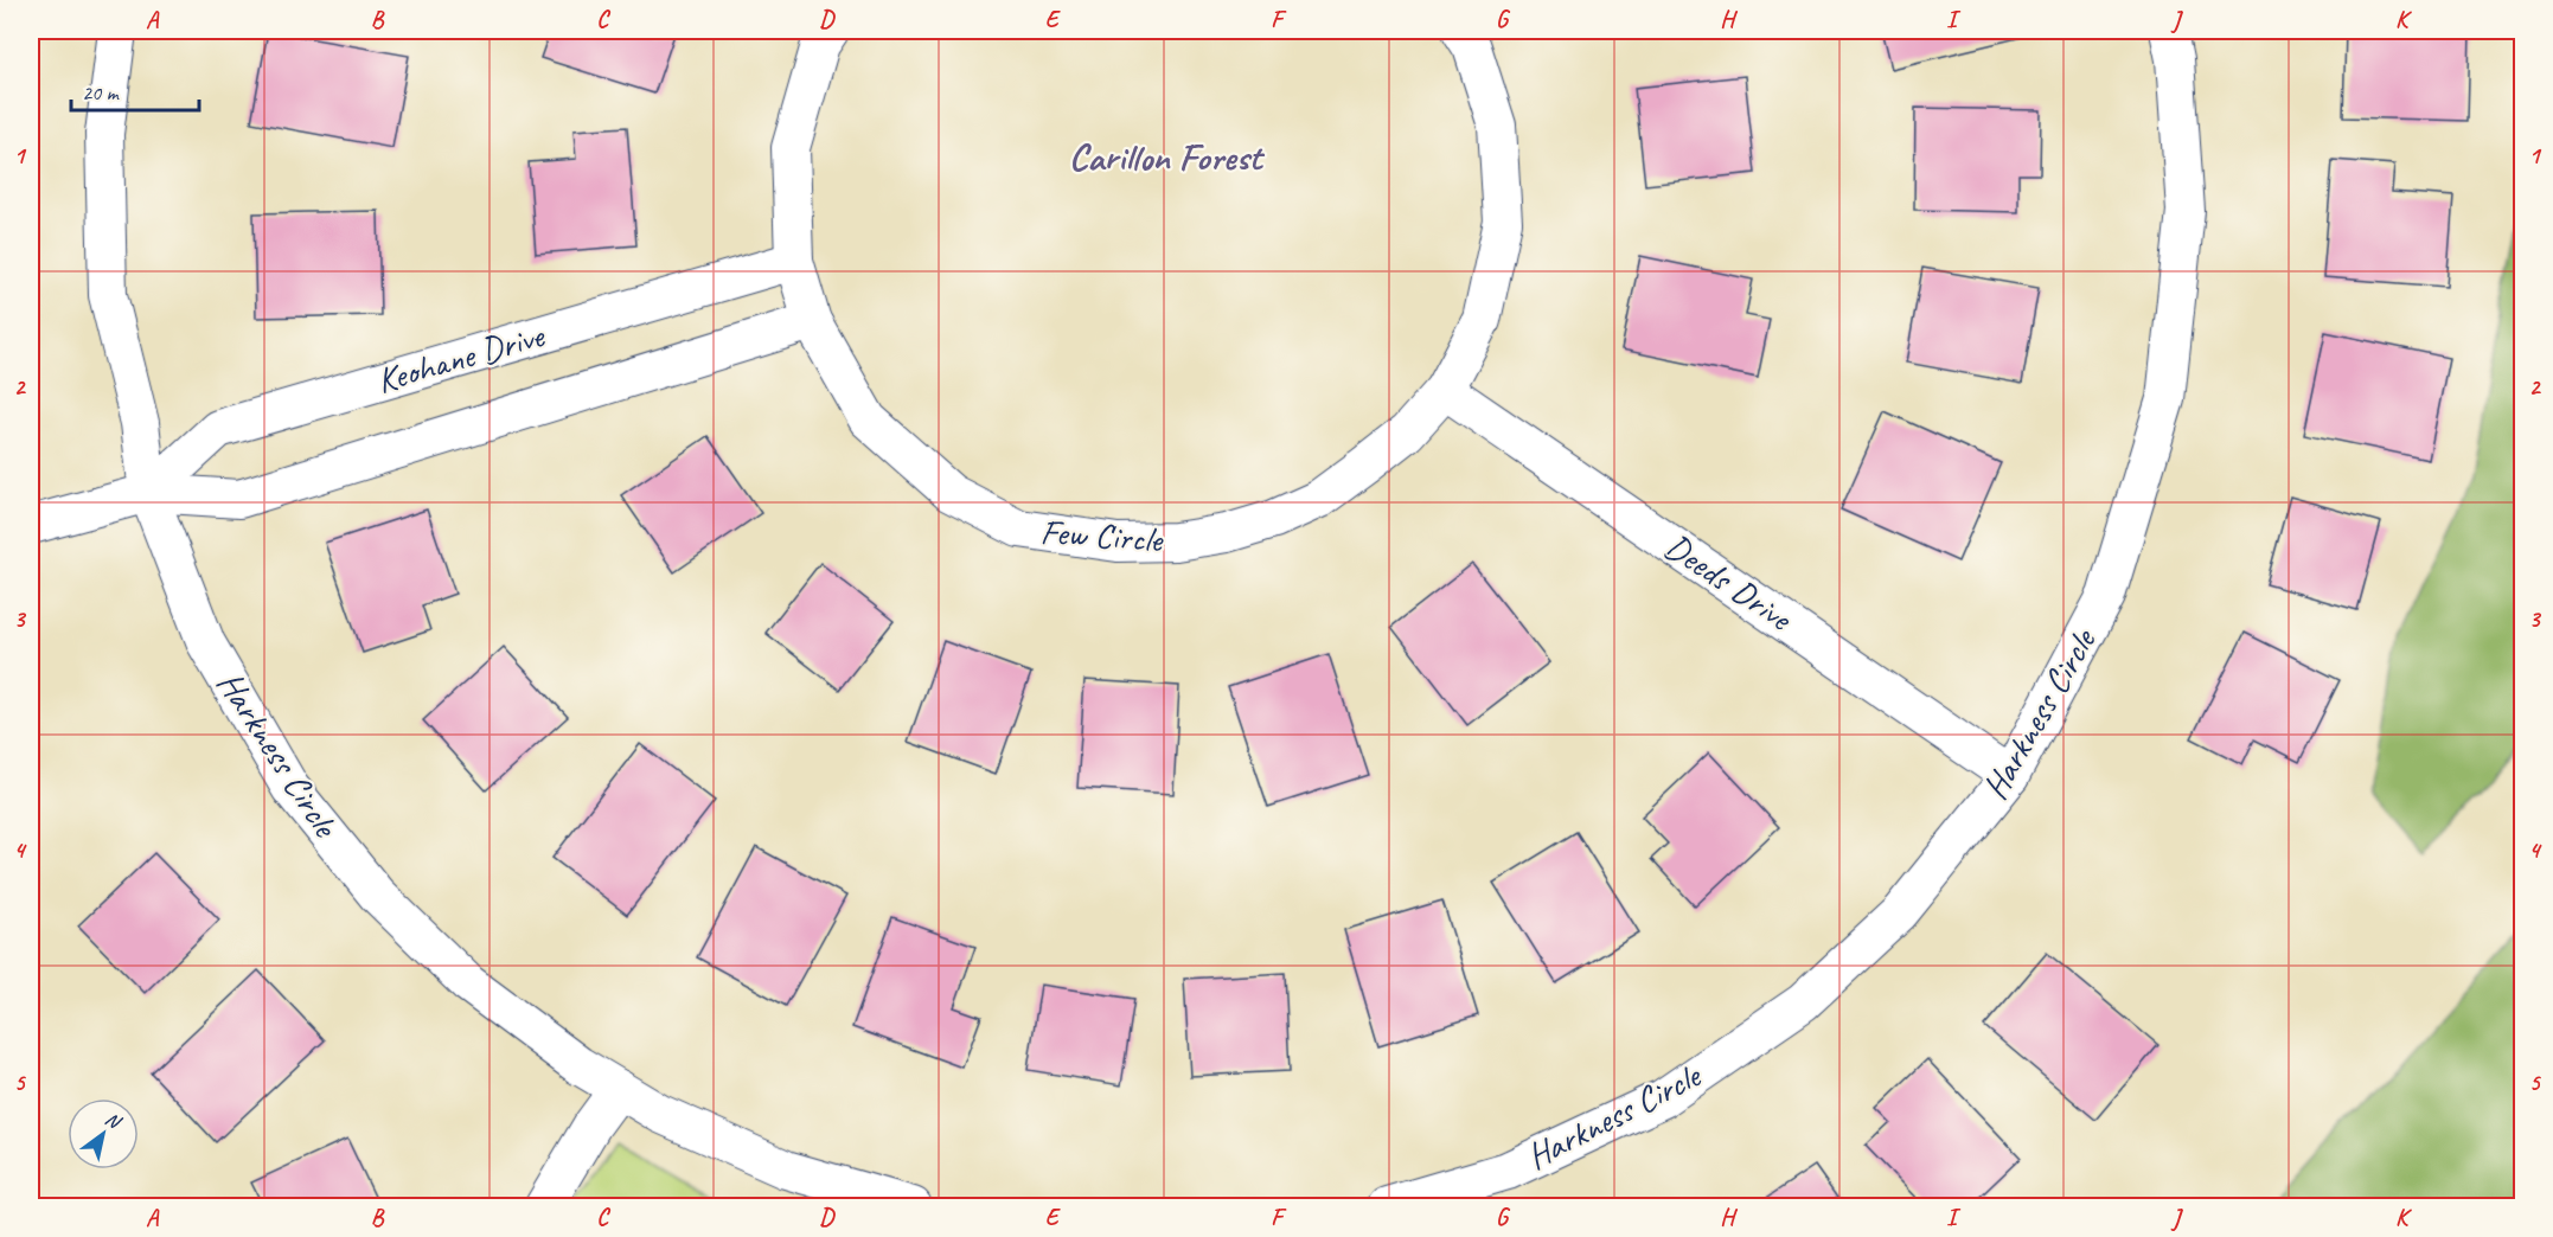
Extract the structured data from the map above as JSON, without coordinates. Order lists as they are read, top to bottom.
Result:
{
  "streets": {
    "street": [
      "Keohane Drive",
      "Few Circle",
      "Deeds Drive",
      "Harkness Circle"
    ]
  },
  "crossings": [
    ["Keohane Drive", "Few Circle"],
    ["Keohane Drive", "Harkness Circle"],
    ["Few Circle", "Deeds Drive"],
    ["Deeds Drive", "Harkness Circle"]
  ],
  "districts": ["Carillon Forest"],
  "scale_bar": "20 m",
  "north": "top right",
  "grid": {
    "columns": [
      "A",
      "B",
      "C",
      "D",
      "E",
      "F",
      "G",
      "H",
      "I",
      "J",
      "K"
    ],
    "rows": [
      "1",
      "2",
      "3",
      "4",
      "5"
    ]
  }
}
